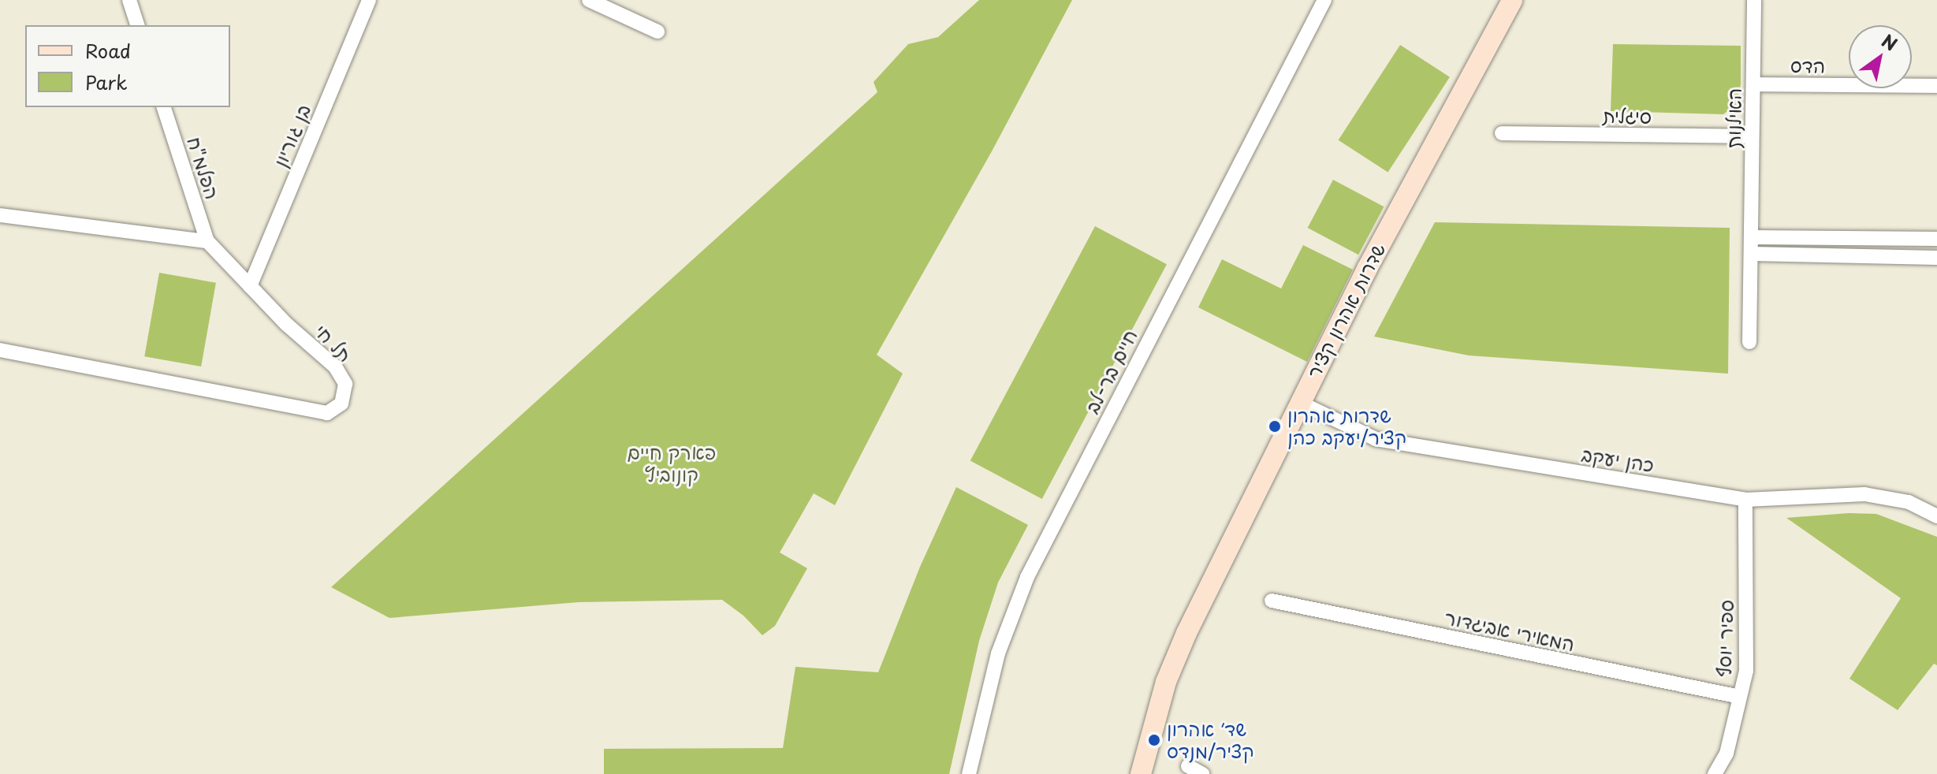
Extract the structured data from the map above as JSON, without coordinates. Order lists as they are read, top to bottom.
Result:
{
  "streets": {
    "street": [
      "הדס",
      "סיגלית",
      "האילנות",
      "בן גוריון",
      "הפלמ\"ח",
      "שדרות אהרון קציר",
      "תל חי",
      "חיים בר-לב",
      "כהן יעקב",
      "המאירי אביגדור",
      "ספיר יוסף"
    ]
  },
  "crossings": [
    ["הדס", "האילנות"],
    ["סיגלית", "האילנות"],
    ["בן גוריון", "תל חי"],
    ["הפלמ\"ח", "תל חי"],
    ["שדרות אהרון קציר", "כהן יעקב"],
    ["כהן יעקב", "ספיר יוסף"],
    ["המאירי אביגדור", "ספיר יוסף"]
  ],
  "parks": ["פארק חיים קונוביץ"],
  "places": ["שדרות אהרון קציר/יעקב כהן", "שד׳ אהרון קציר/מנדס"],
  "legend": ["Road", "Park"],
  "north": "top right"
}
